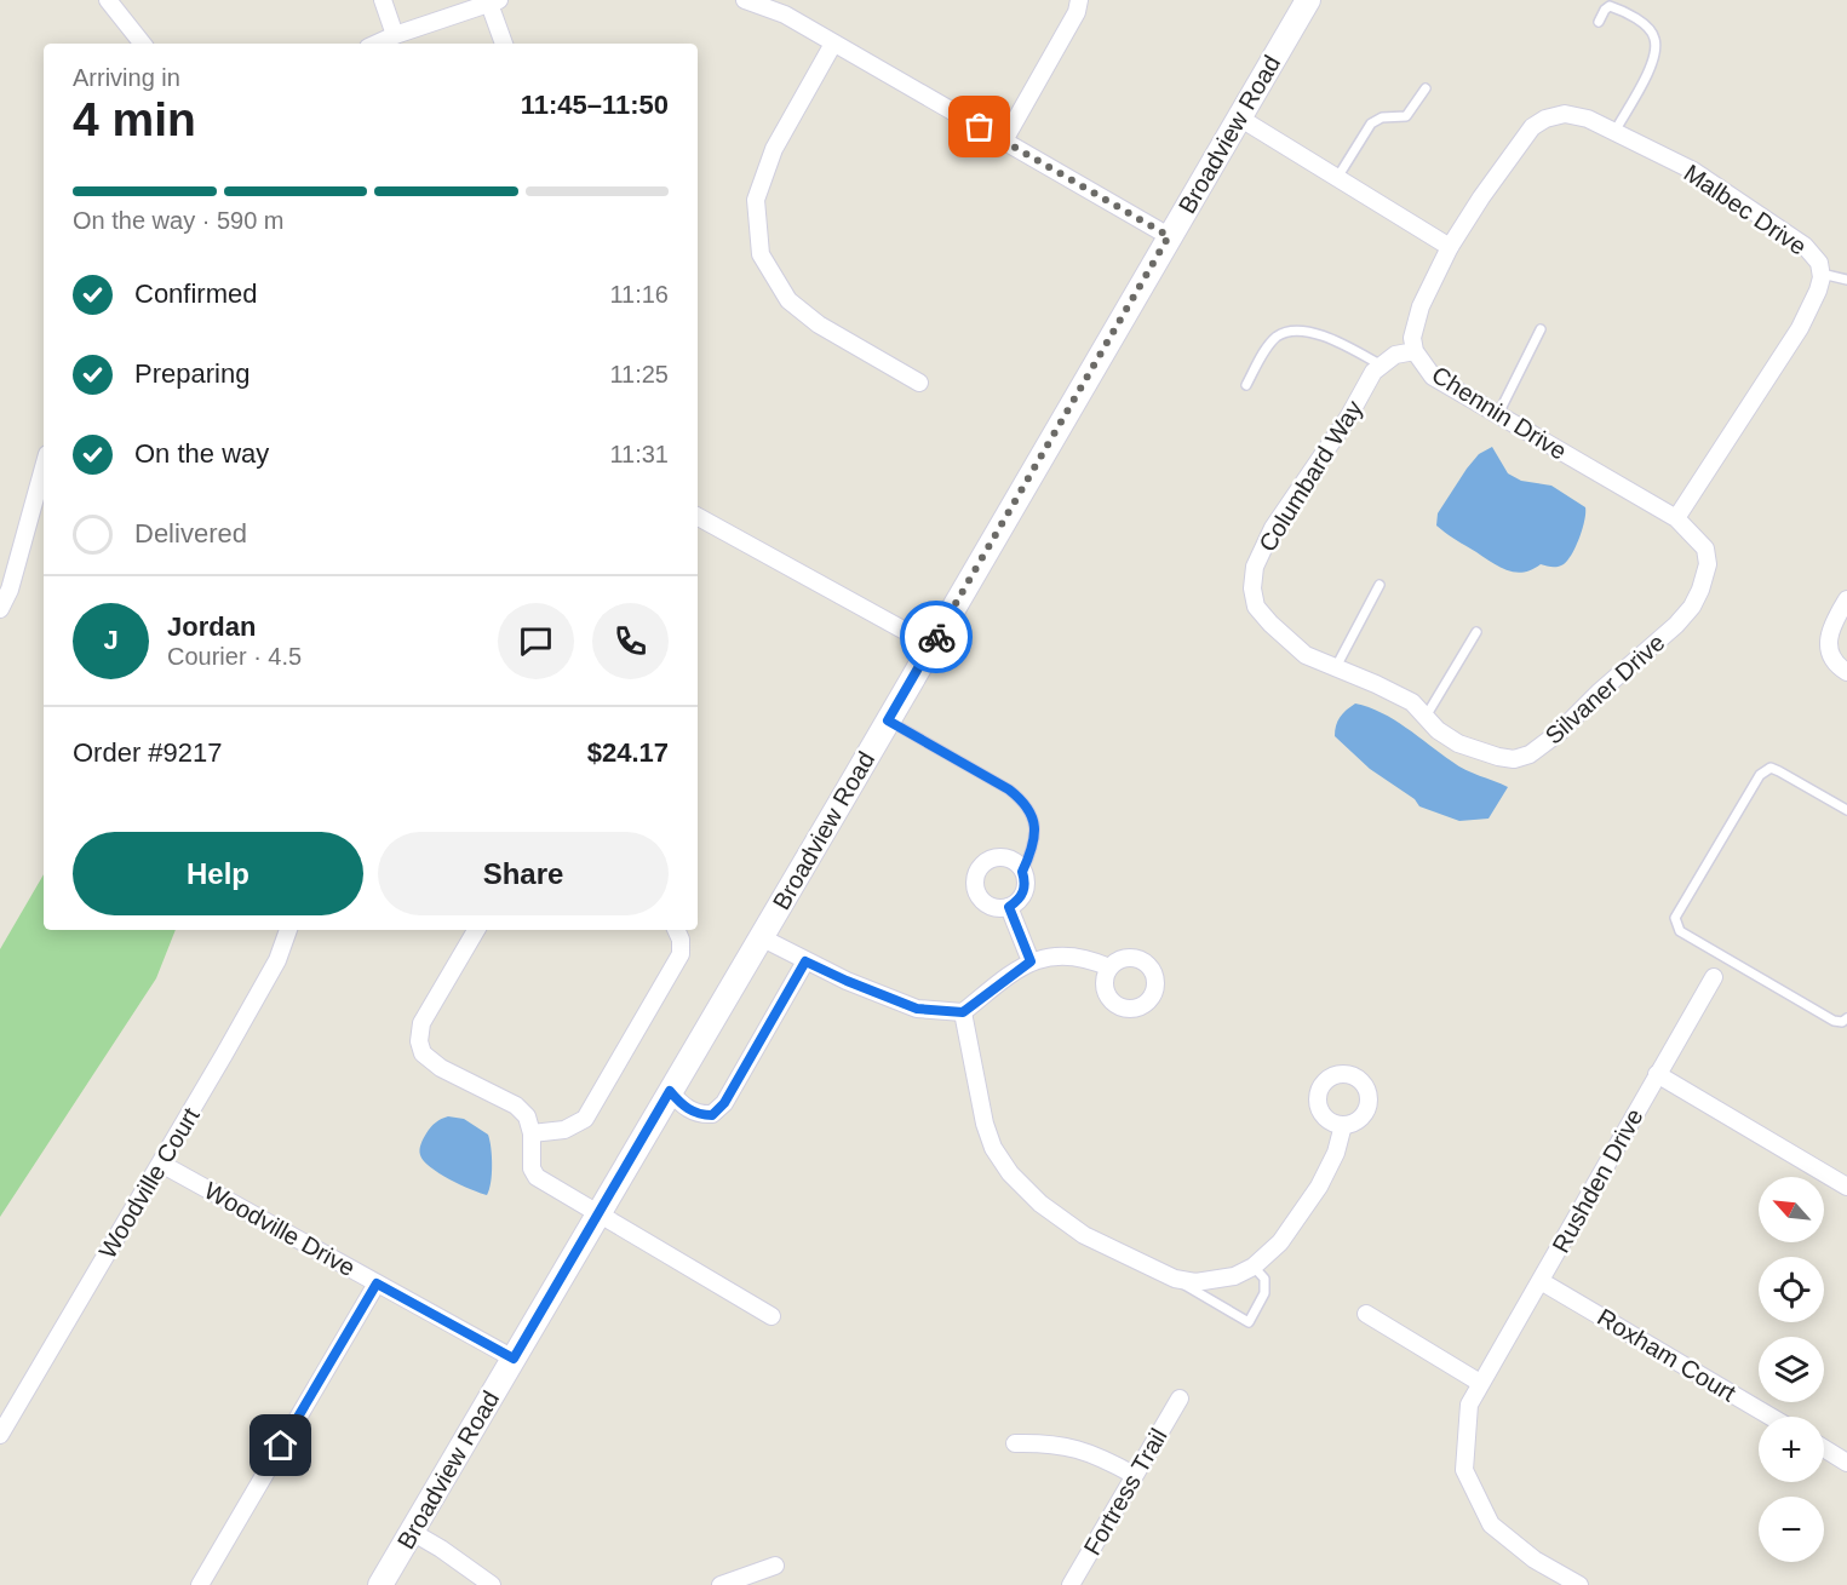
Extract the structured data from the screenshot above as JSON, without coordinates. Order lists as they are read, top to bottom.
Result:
{
  "streets": {
    "street": [
      "Broadview Road",
      "Malbec Drive",
      "Chennin Drive",
      "Columbard Way",
      "Silvaner Drive",
      "Rushden Drive",
      "Woodville Court",
      "Woodville Drive",
      "Roxham Court",
      "Fortress Trail"
    ]
  },
  "crossings": [
    ["Broadview Road", "Woodville Drive"],
    ["Malbec Drive", "Chennin Drive"],
    ["Chennin Drive", "Columbard Way"],
    ["Chennin Drive", "Silvaner Drive"],
    ["Columbard Way", "Silvaner Drive"],
    ["Rushden Drive", "Roxham Court"],
    ["Woodville Court", "Woodville Drive"]
  ],
  "north": "top left",
  "page": {
    "heading": ["4 min", "Arriving in", "11:45–11:50"],
    "panel": [
      "Jordan",
      "Courier · 4.5",
      "Order #9217",
      "$24.17"
    ],
    "bar": "On the way · 590 m",
    "list": [
      ["Confirmed", "11:16"],
      ["Preparing", "11:25"],
      ["On the way", "11:31"],
      "Delivered"
    ],
    "round": "J",
    "buttons": ["Help", "Share"],
    "map_buttons": ["+", "−"]
  }
}
